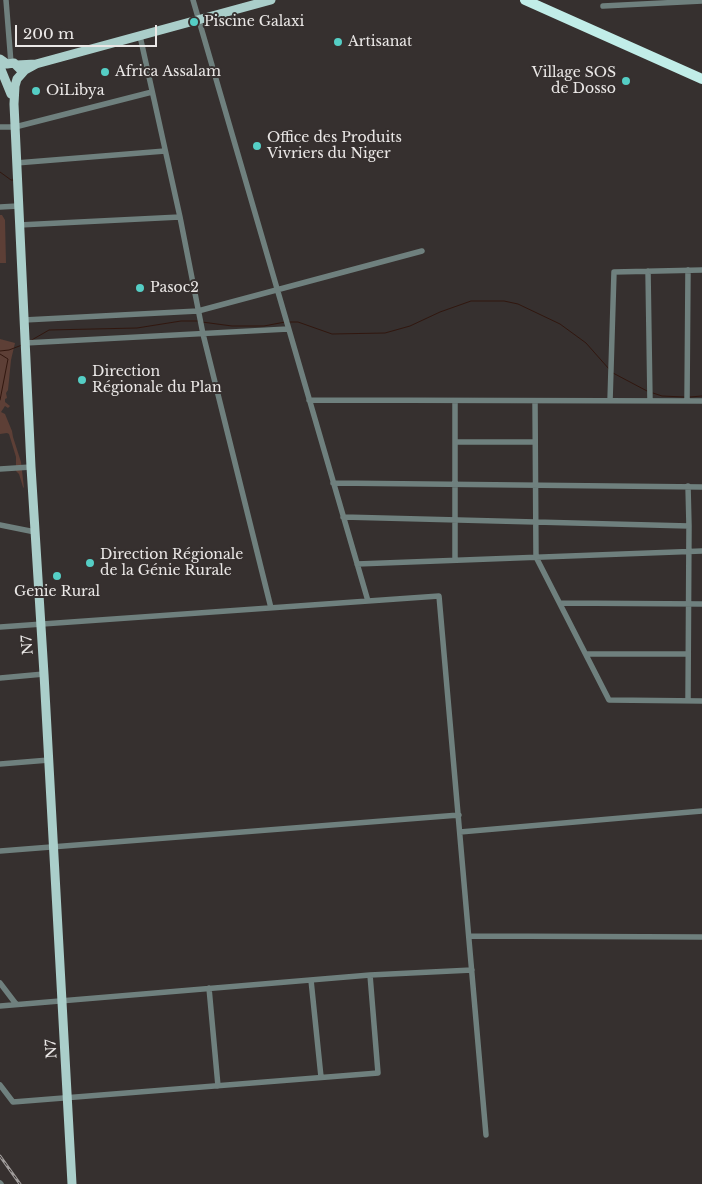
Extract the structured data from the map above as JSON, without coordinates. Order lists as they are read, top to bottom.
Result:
{
  "streets": {
    "main road": ["N7"]
  },
  "places": [
    "Piscine Galaxi",
    "Artisanat",
    "Africa Assalam",
    "Village SOS de Dosso",
    "OiLibya",
    "Office des Produits Vivriers du Niger",
    "Pasoc2",
    "Direction Régionale du Plan",
    "Direction Régionale de la Génie Rurale",
    "Genie Rural"
  ],
  "scale_bar": "200 m"
}
